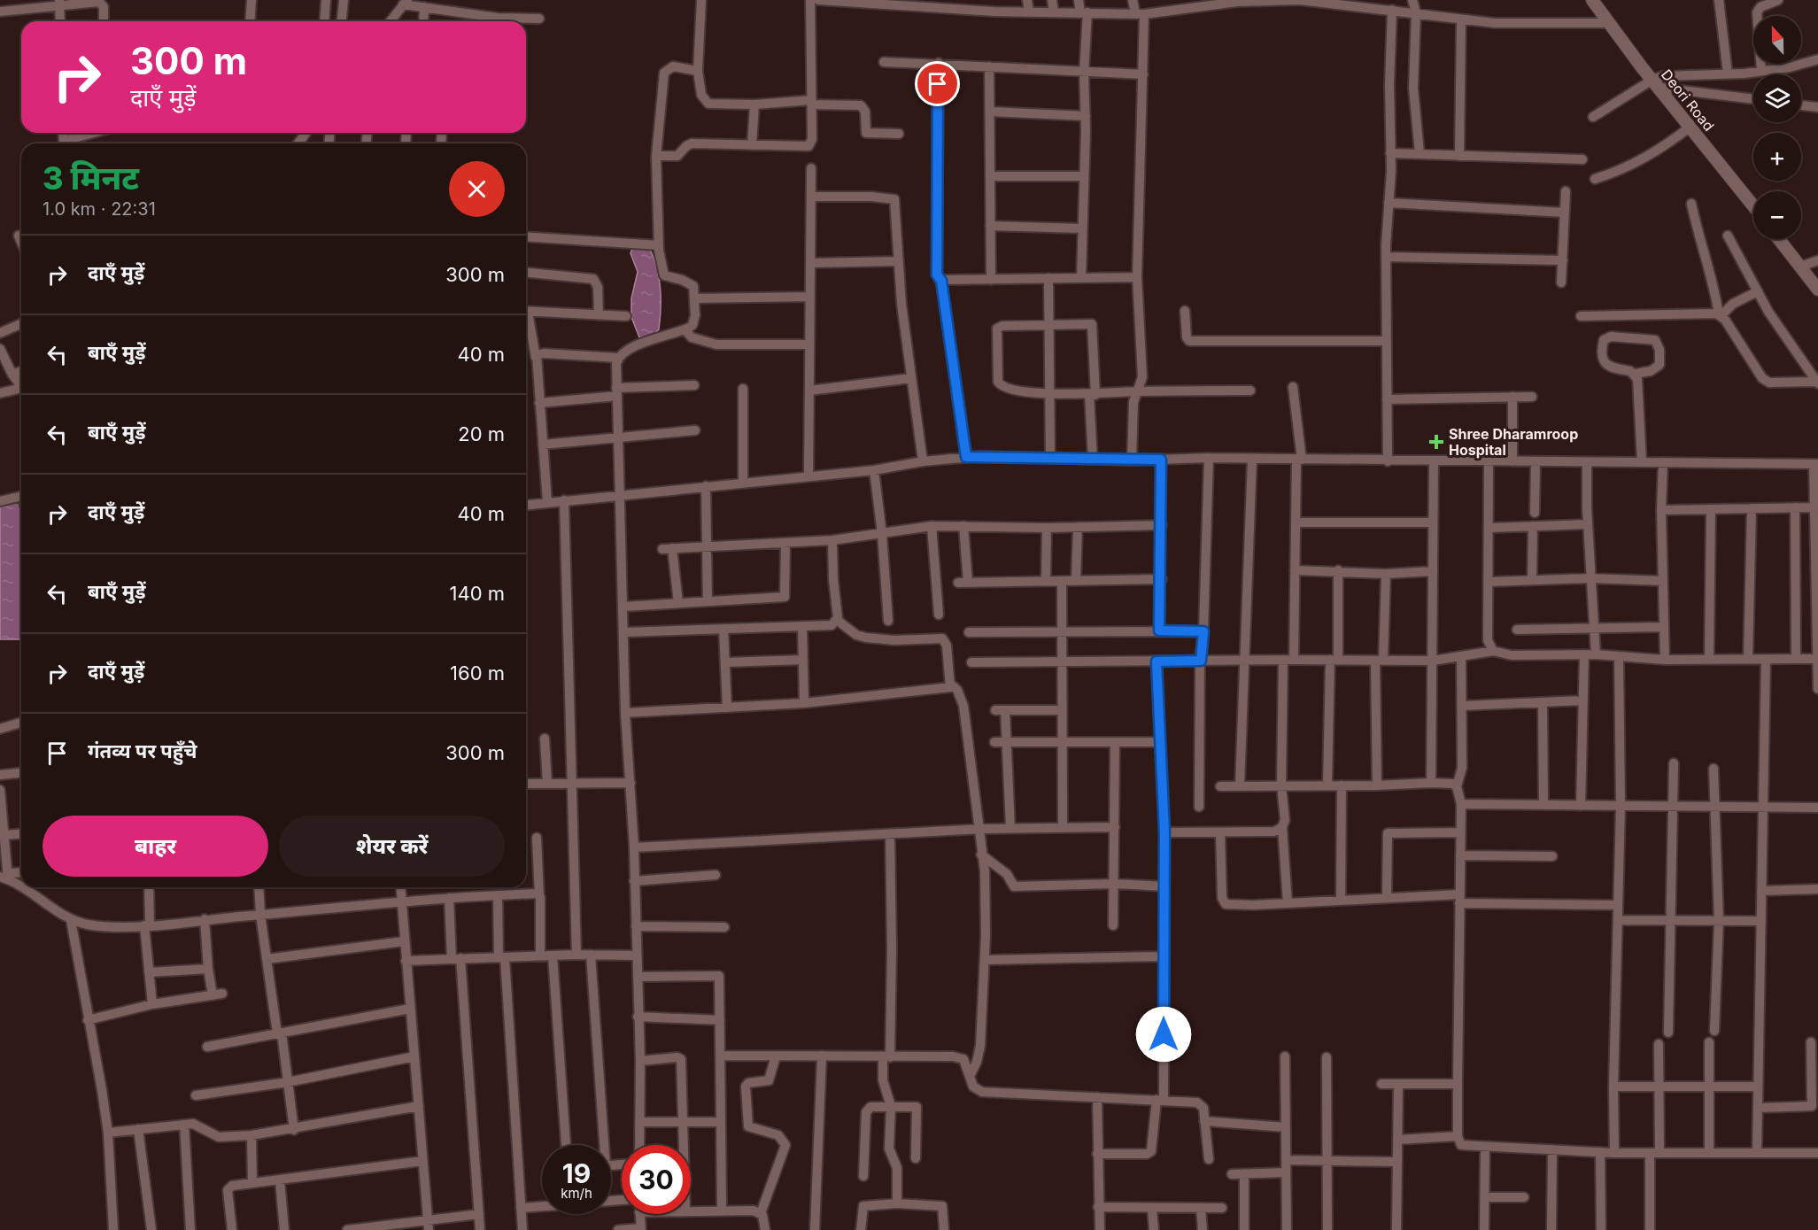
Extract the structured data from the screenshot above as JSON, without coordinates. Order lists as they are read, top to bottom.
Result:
{
  "streets": {
    "street": ["Deori Road"]
  },
  "places": {
    "health": ["Shree Dharamroop Hospital"]
  },
  "north": "top",
  "page": {
    "map_buttons": ["+", "−"],
    "turn": ["300 m", "दाएँ मुड़ें"],
    "heading": ["3 मिनट", "1.0 km · 22:31"],
    "list": [
      {
        "name": "दाएँ मुड़ें",
        "value": "300 m"
      },
      {
        "name": "बाएँ मुड़ें",
        "value": "40 m"
      },
      {
        "name": "बाएँ मुड़ें",
        "value": "20 m"
      },
      {
        "name": "दाएँ मुड़ें",
        "value": "40 m"
      },
      {
        "name": "बाएँ मुड़ें",
        "value": "140 m"
      },
      {
        "name": "दाएँ मुड़ें",
        "value": "160 m"
      },
      {
        "name": "गंतव्य पर पहुँचे",
        "value": "300 m"
      }
    ],
    "buttons": ["बाहर", "शेयर करें"],
    "speed": "19 km/h",
    "limit": "30"
  }
}
